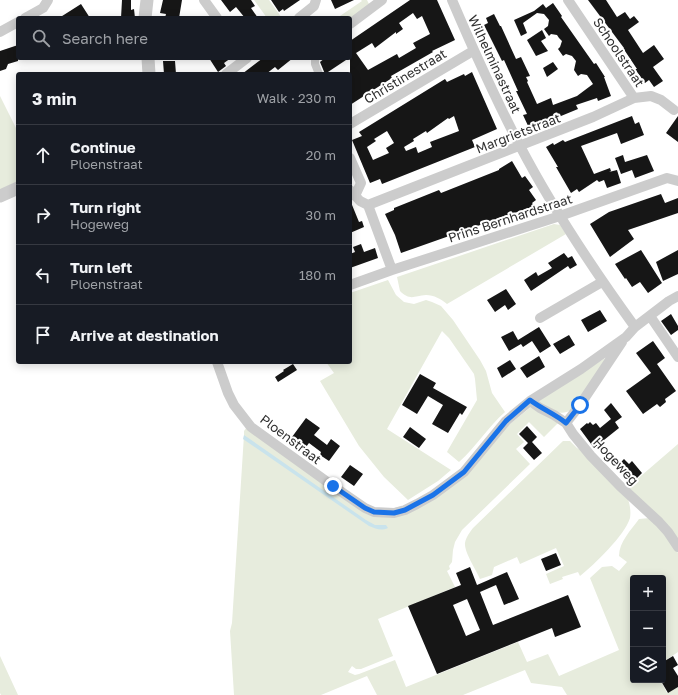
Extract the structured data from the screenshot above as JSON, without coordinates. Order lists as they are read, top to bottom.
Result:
{
  "streets": {
    "street": [
      "Schoolstraat",
      "Wilhelminastraat",
      "Christinestraat",
      "Margrietstraat",
      "Prins Bernhardstraat",
      "Ploenstraat",
      "Hogeweg"
    ]
  },
  "crossings": [
    ["Schoolstraat", "Margrietstraat"],
    ["Wilhelminastraat", "Christinestraat"],
    ["Wilhelminastraat", "Margrietstraat"],
    ["Wilhelminastraat", "Prins Bernhardstraat"],
    ["Wilhelminastraat", "Ploenstraat"],
    ["Ploenstraat", "Hogeweg"]
  ],
  "page": {
    "search": "Search here",
    "heading": ["3 min", "Walk · 230 m"],
    "list": [
      ["Continue", "Ploenstraat", "20 m"],
      ["Turn right", "Hogeweg", "30 m"],
      ["Turn left", "Ploenstraat", "180 m"],
      "Arrive at destination"
    ],
    "map_buttons": ["+", "−"]
  }
}
